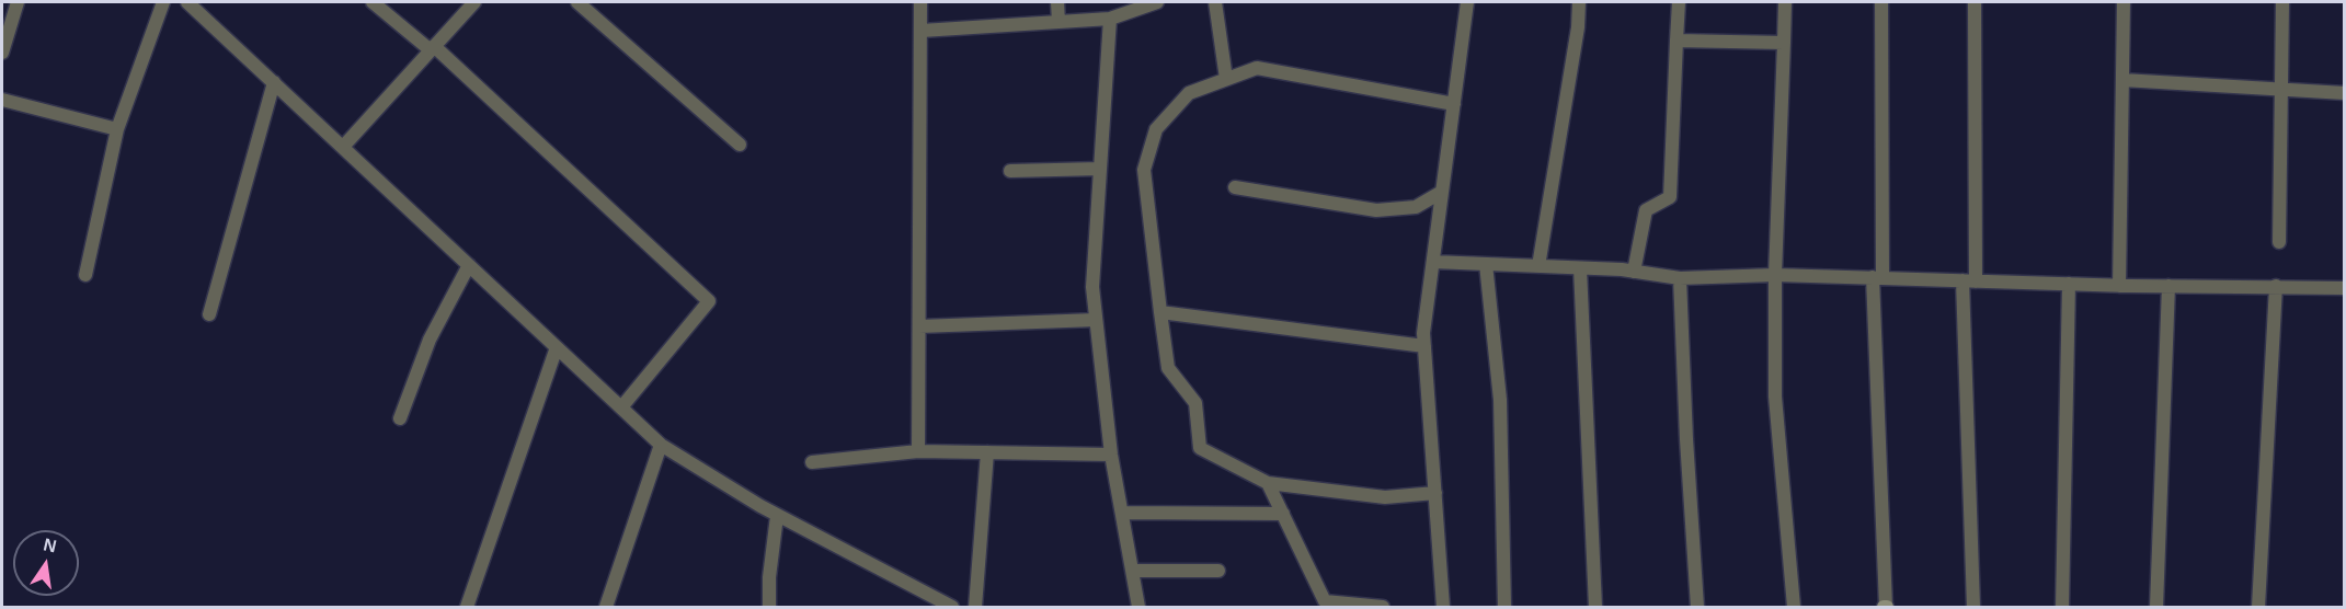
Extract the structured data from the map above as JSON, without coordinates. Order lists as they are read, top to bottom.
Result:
{
  "north": "top"
}
